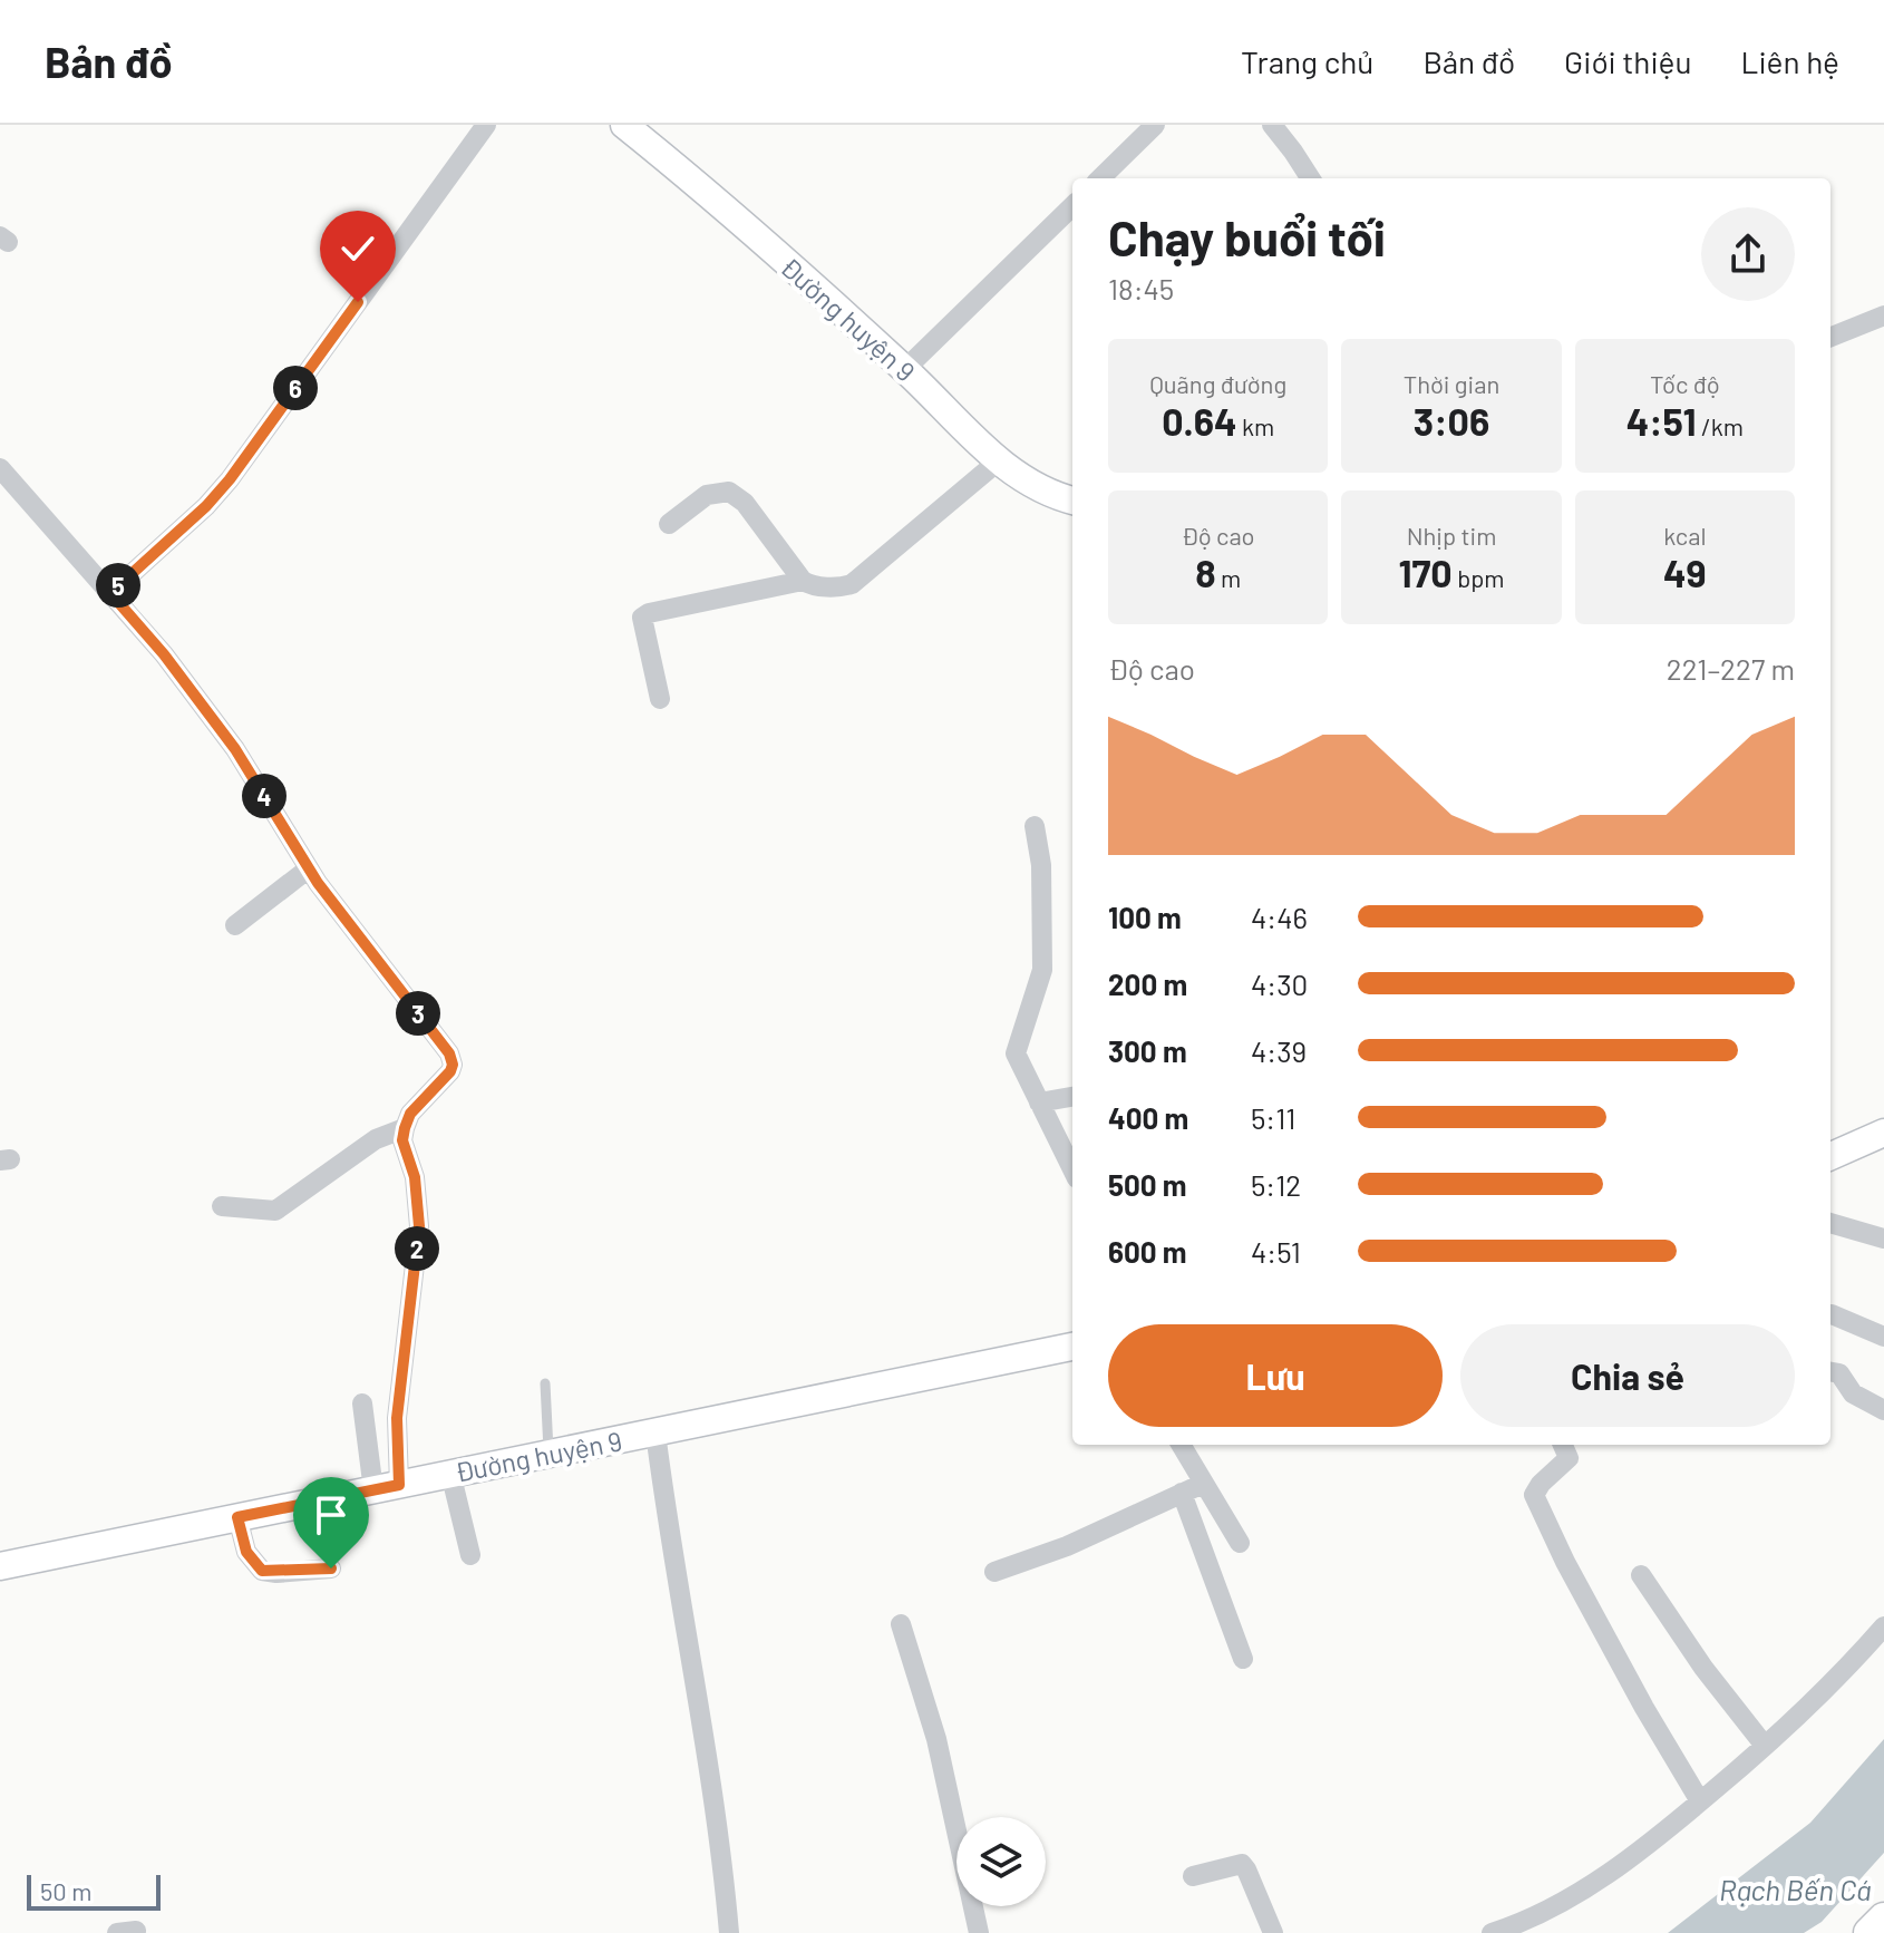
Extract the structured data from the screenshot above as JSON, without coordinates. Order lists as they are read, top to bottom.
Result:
{
  "streets": {
    "street": ["Đường huyện 9"]
  },
  "water": ["Rạch Bến Cá"],
  "scale_bar": "50 m",
  "page": {
    "header": "Bản đồ",
    "nav": [
      "Trang chủ",
      "Bản đồ",
      "Giới thiệu",
      "Liên hệ"
    ],
    "heading": ["Chạy buổi tối", "18:45"],
    "stats": [
      ["Quãng đường", "0.64 km"],
      ["Thời gian", "3:06"],
      ["Tốc độ", "4:51 /km"],
      ["Độ cao", "8 m"],
      ["Nhịp tim", "170 bpm"],
      ["kcal", "49"]
    ],
    "pins": [
      "6",
      "5",
      "4",
      "3",
      "2"
    ],
    "chart": ["Độ cao", "221–227 m"],
    "list": [
      {
        "name": "100 m",
        "note": "4:46"
      },
      {
        "name": "200 m",
        "note": "4:30"
      },
      {
        "name": "300 m",
        "note": "4:39"
      },
      {
        "name": "400 m",
        "note": "5:11"
      },
      {
        "name": "500 m",
        "note": "5:12"
      },
      {
        "name": "600 m",
        "note": "4:51"
      }
    ],
    "buttons": ["Lưu", "Chia sẻ"],
    "scale": "50 m"
  }
}
